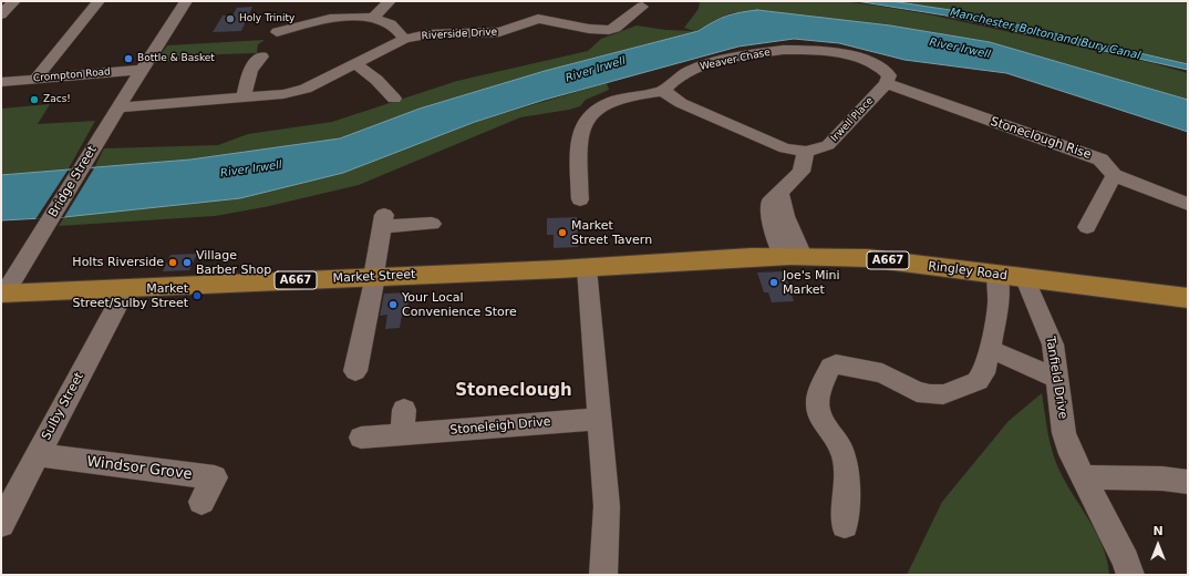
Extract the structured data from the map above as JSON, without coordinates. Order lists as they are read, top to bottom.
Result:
{
  "streets": {
    "main road": ["A667", "Ringley Road", "Market Street"],
    "street": [
      "Riverside Drive",
      "Weaver Chase",
      "Crompton Road",
      "Irwell Place",
      "Stoneclough Rise",
      "Bridge Street",
      "Tanfield Drive",
      "Sulby Street",
      "Stoneleigh Drive",
      "Windsor Grove"
    ]
  },
  "crossings": [
    ["Riverside Drive", "Bridge Street"],
    ["Weaver Chase", "Irwell Place"],
    ["Weaver Chase", "Stoneclough Rise"],
    ["Crompton Road", "Bridge Street"],
    ["Irwell Place", "Stoneclough Rise"],
    ["Bridge Street", "Market Street"],
    ["Ringley Road", "Market Street"],
    ["Ringley Road", "Tanfield Drive"],
    ["Market Street", "Sulby Street"],
    ["Sulby Street", "Windsor Grove"]
  ],
  "districts": ["Stoneclough"],
  "water": ["Manchester, Bolton and Bury Canal", "River Irwell"],
  "places": [
    "Holy Trinity",
    "Bottle & Basket",
    "Zacs!",
    "Market Street Tavern",
    "Holts Riverside",
    "Village Barber Shop",
    "Joe's Mini Market",
    "Market Street/Sulby Street",
    "Your Local Convenience Store"
  ],
  "north": "top"
}
